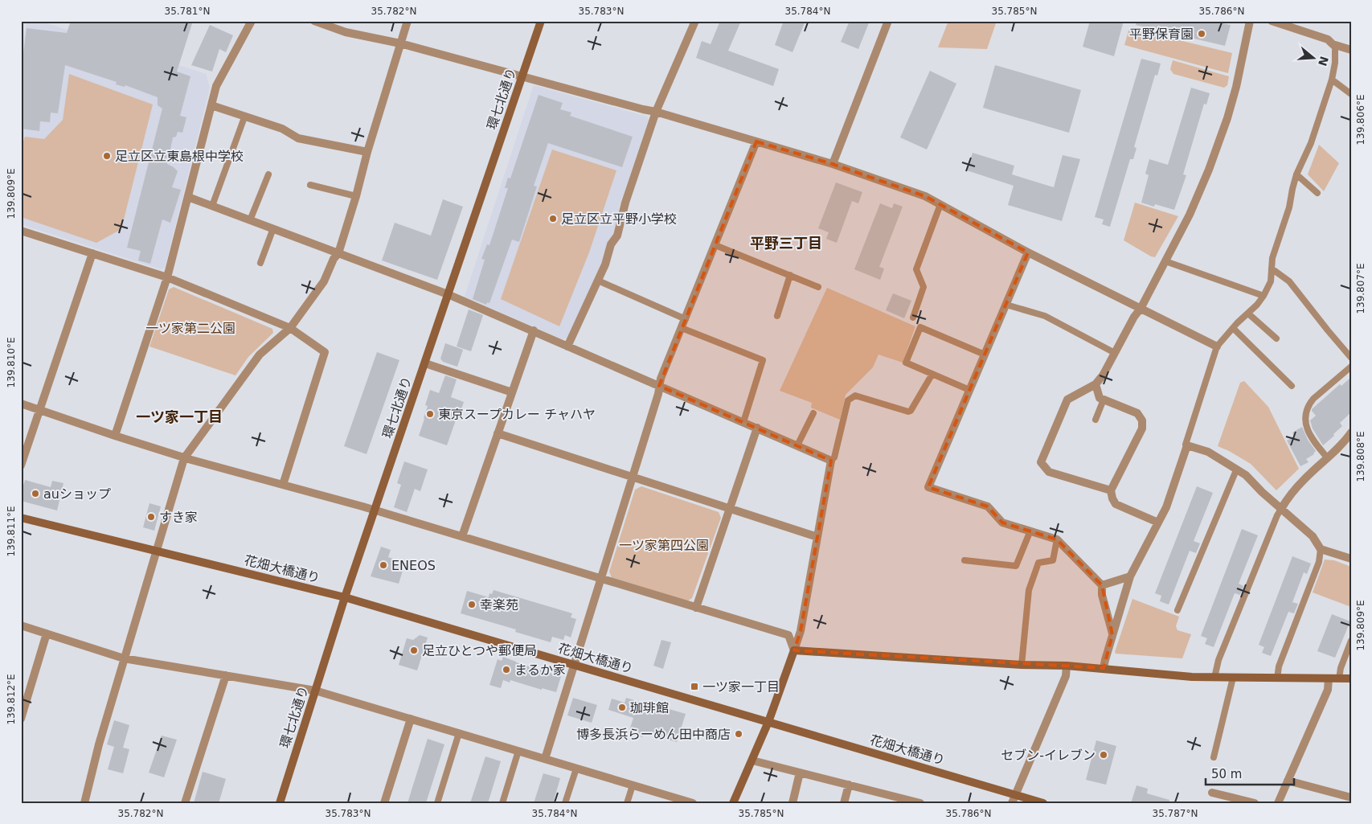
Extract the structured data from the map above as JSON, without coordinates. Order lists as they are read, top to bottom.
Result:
{
  "streets": {
    "street": ["環七北通り", "花畑大橋通り"]
  },
  "crossings": [
    ["環七北通り", "花畑大橋通り"]
  ],
  "districts": ["平野三丁目", "一ツ家一丁目"],
  "parks": ["一ツ家第二公園", "一ツ家第四公園"],
  "places": {
    "other": [
      "平野保育園",
      "足立区立東島根中学校",
      "足立区立平野小学校",
      "東京スープカレー チャハヤ",
      "auショップ",
      "すき家",
      "ENEOS",
      "幸楽苑",
      "足立ひとつや郵便局",
      "まるか家",
      "珈琲館",
      "博多長浜らーめん田中商店",
      "セブン-イレブン"
    ],
    "transit": ["一ツ家一丁目"]
  },
  "scale_bar": "50 m",
  "north": "right",
  "coordinates": [
    "35.781°N",
    "35.782°N",
    "35.783°N",
    "35.784°N",
    "35.785°N",
    "35.786°N",
    "139.806°E",
    "139.809°E",
    "139.807°E",
    "139.810°E",
    "139.808°E",
    "139.811°E",
    "139.812°E",
    "35.787°N"
  ]
}
